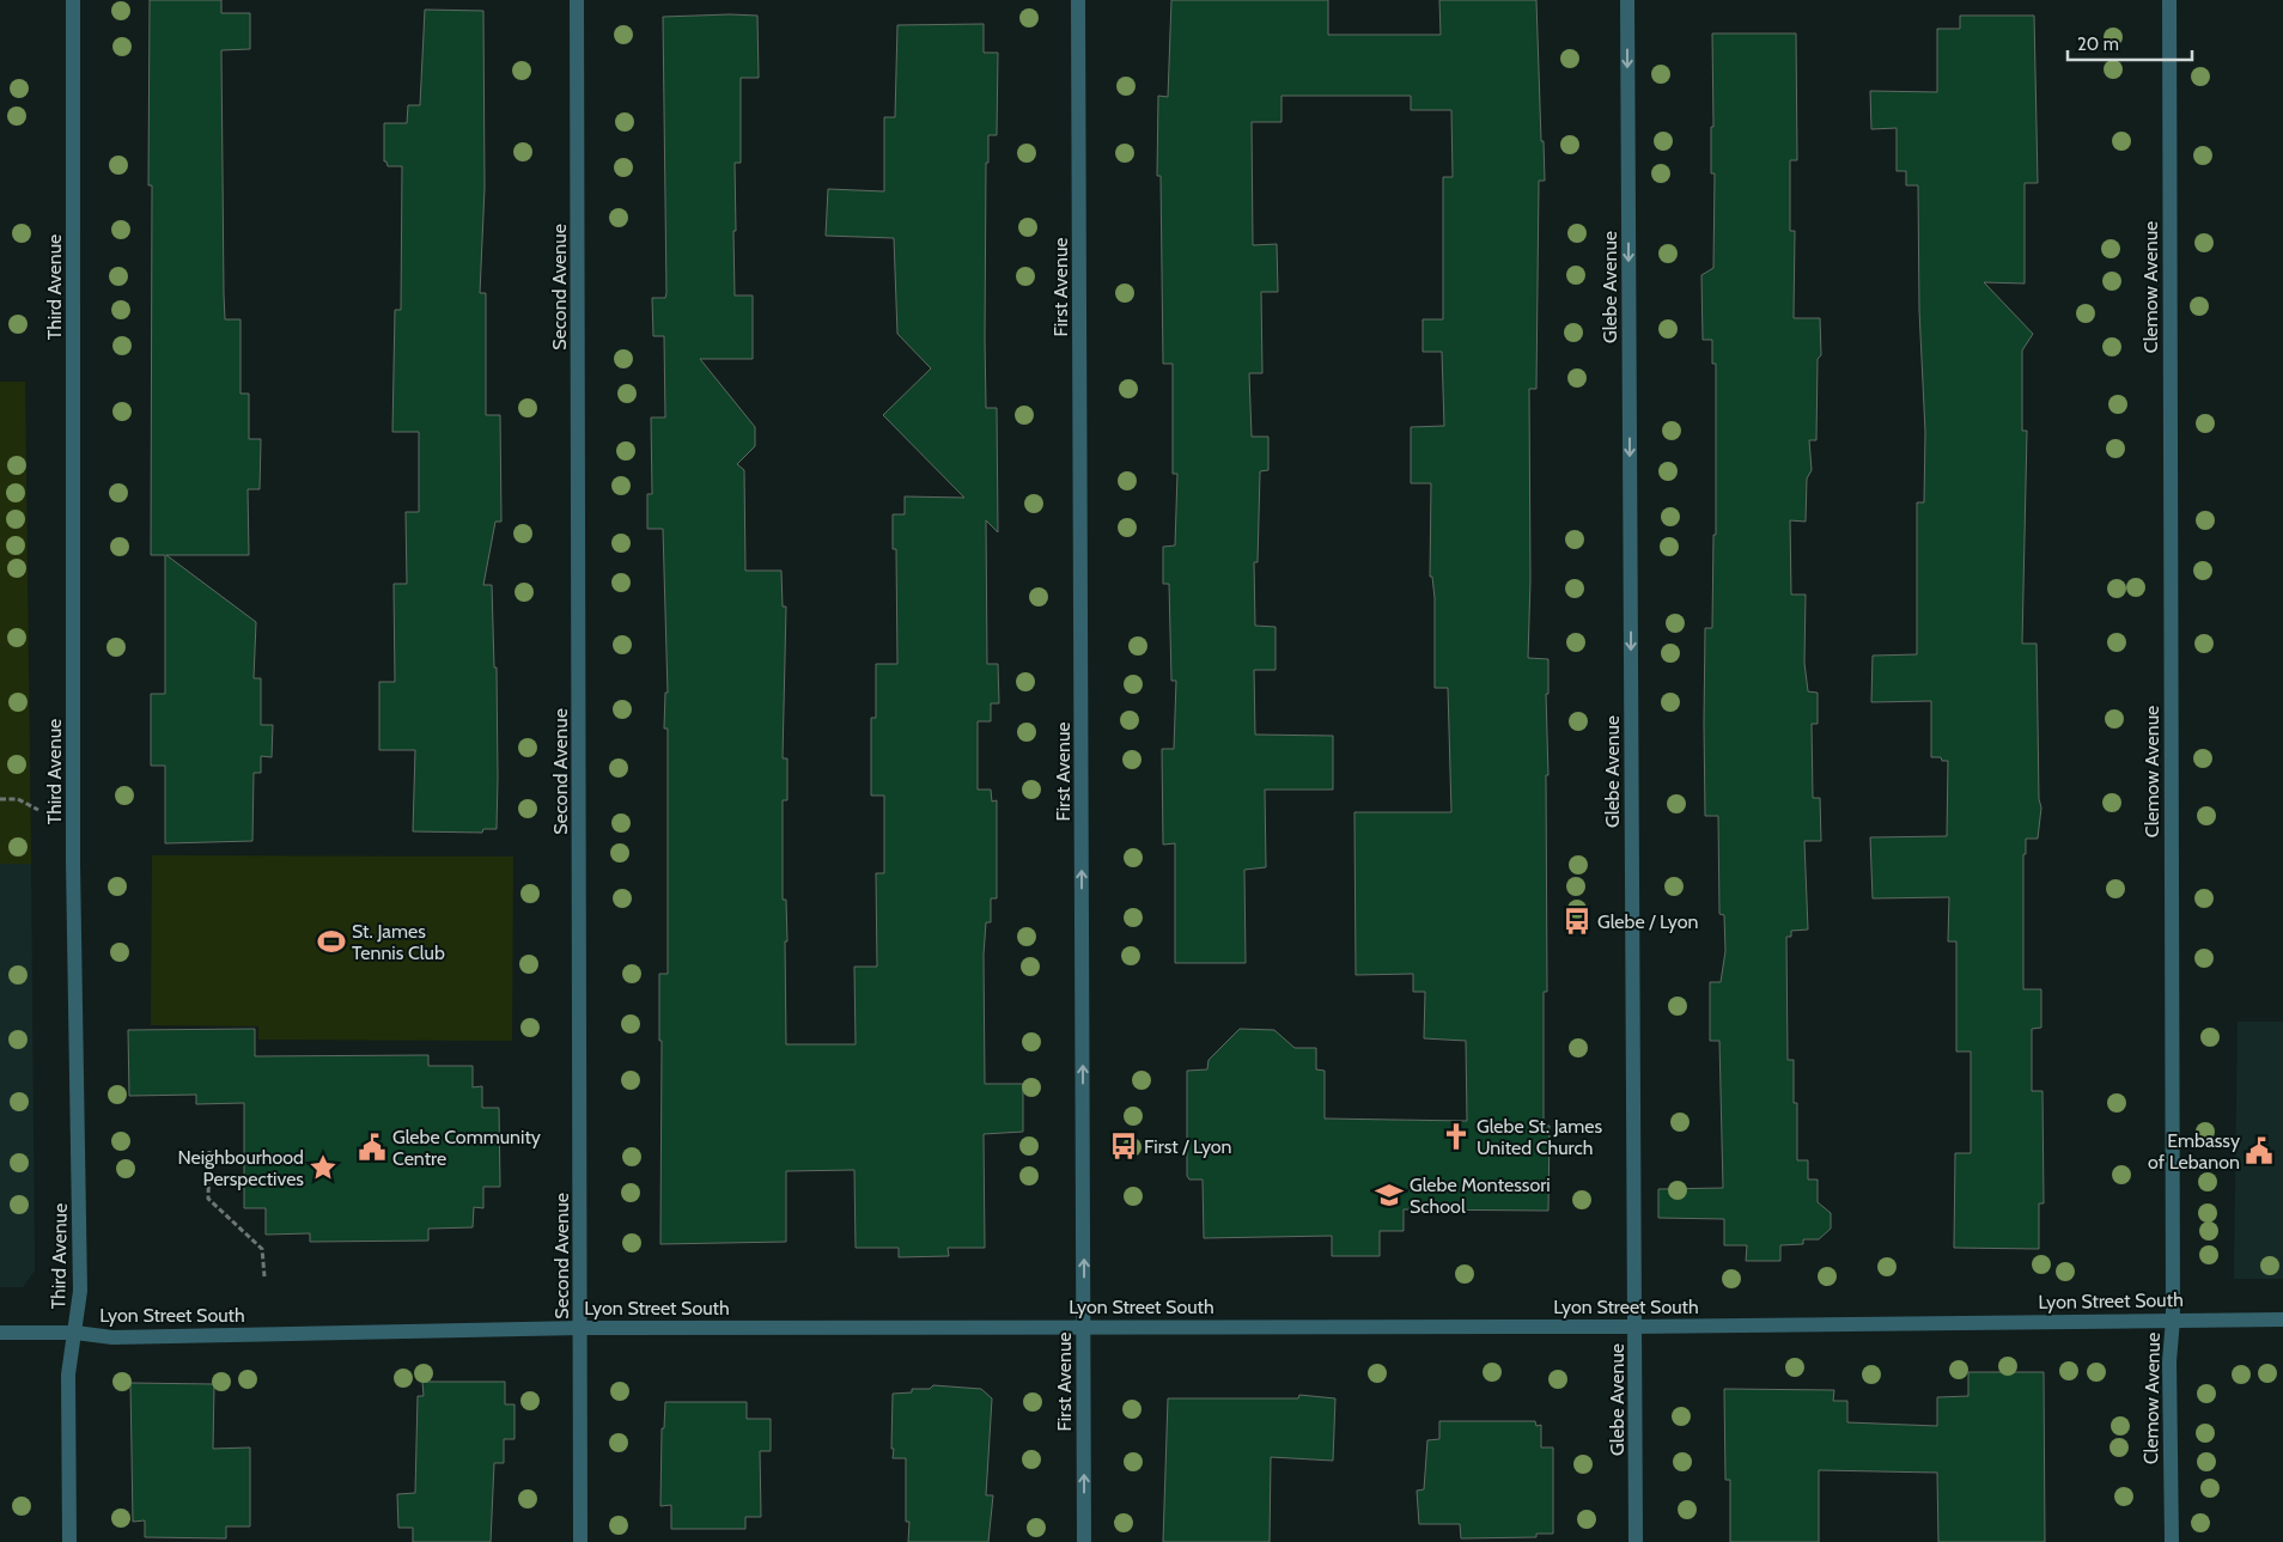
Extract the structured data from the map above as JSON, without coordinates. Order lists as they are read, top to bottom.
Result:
{
  "streets": {
    "street": [
      "Third Avenue",
      "Second Avenue",
      "First Avenue",
      "Glebe Avenue",
      "Clemow Avenue",
      "Lyon Street South"
    ]
  },
  "crossings": [
    ["Third Avenue", "Lyon Street South"],
    ["Second Avenue", "Lyon Street South"],
    ["First Avenue", "Lyon Street South"],
    ["Glebe Avenue", "Lyon Street South"],
    ["Clemow Avenue", "Lyon Street South"]
  ],
  "one_way": ["First Avenue", "Glebe Avenue"],
  "places": {
    "bus stop": ["Glebe / Lyon", "First / Lyon"],
    "sports": ["St. James Tennis Club"],
    "church": ["Glebe St. James United Church"],
    "public building": ["Glebe Community Centre", "Embassy of Lebanon"],
    "place": ["Neighbourhood Perspectives"],
    "school or university": ["Glebe Montessori School"]
  },
  "scale_bar": "20 m"
}
